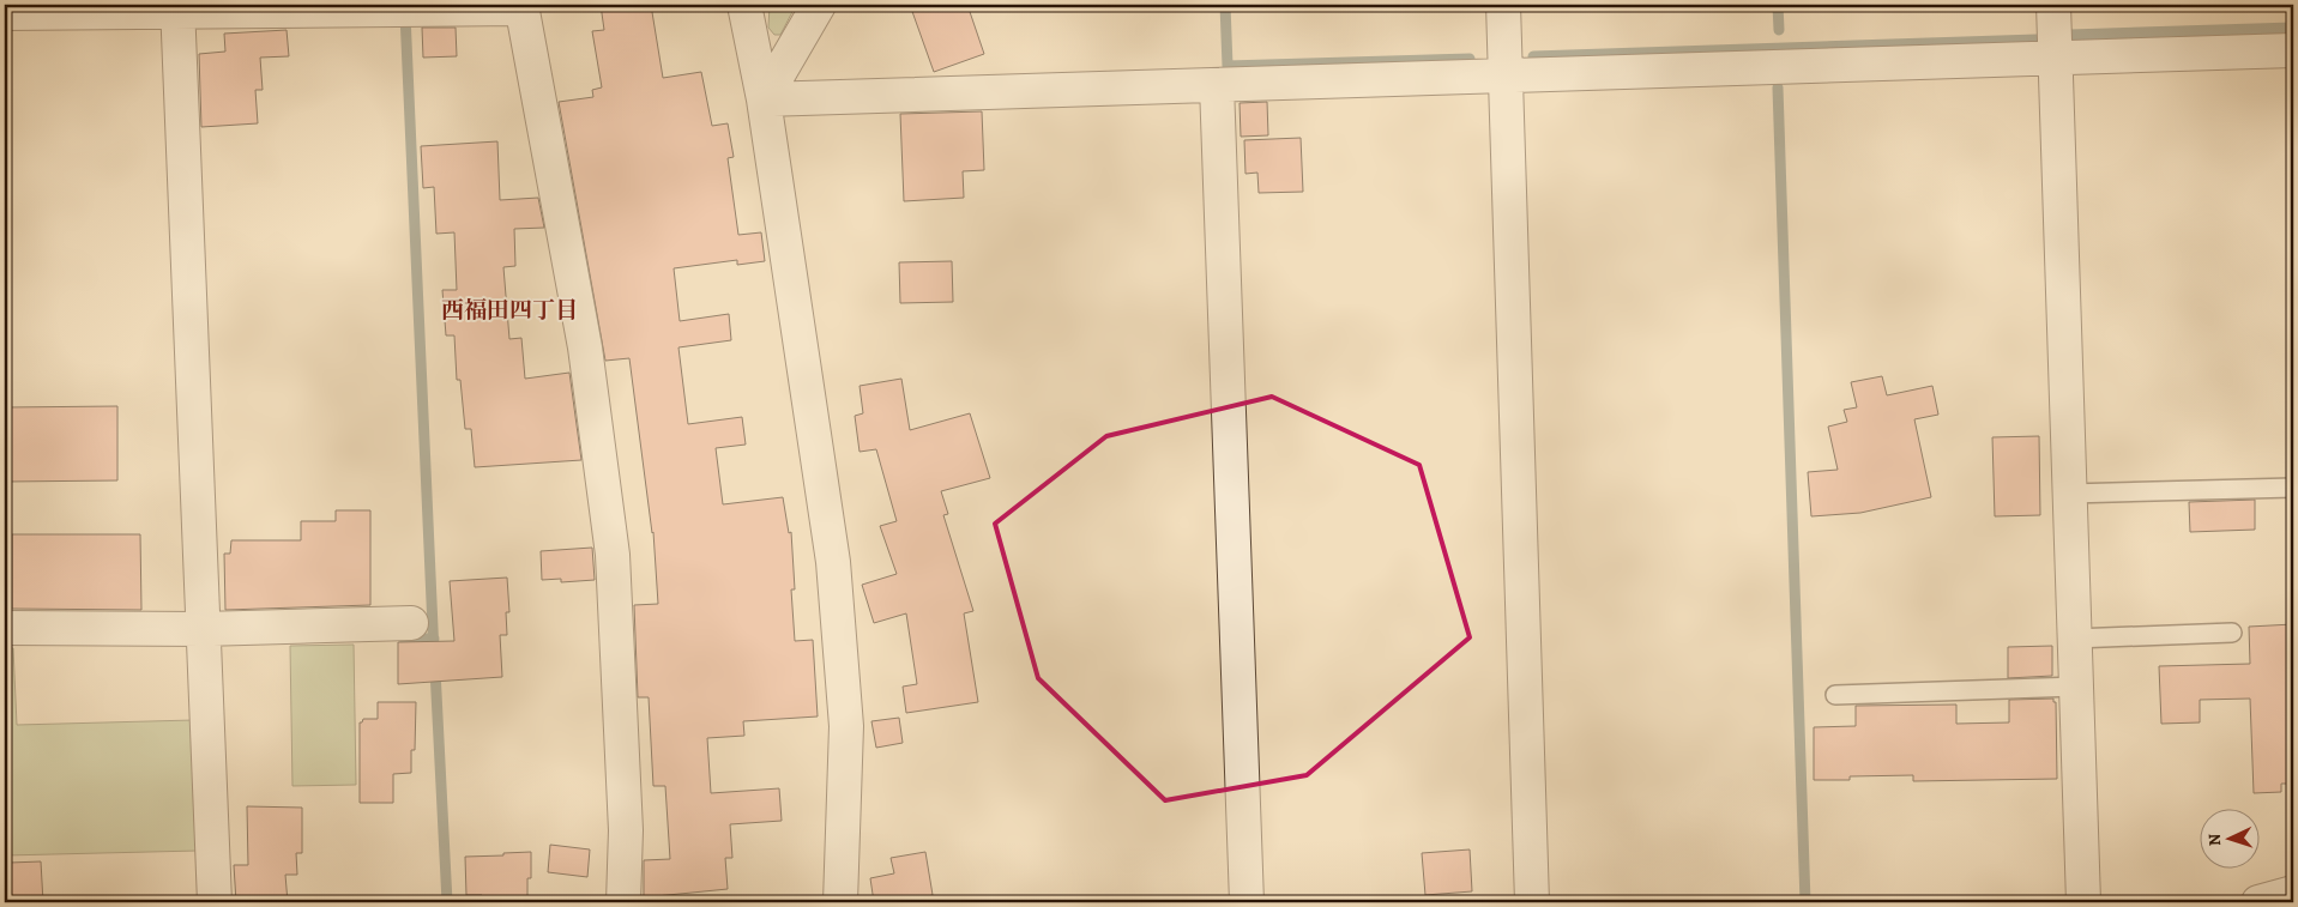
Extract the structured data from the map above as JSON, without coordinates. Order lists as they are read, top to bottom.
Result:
{
  "districts": ["西福田四丁目"],
  "north": "left"
}
